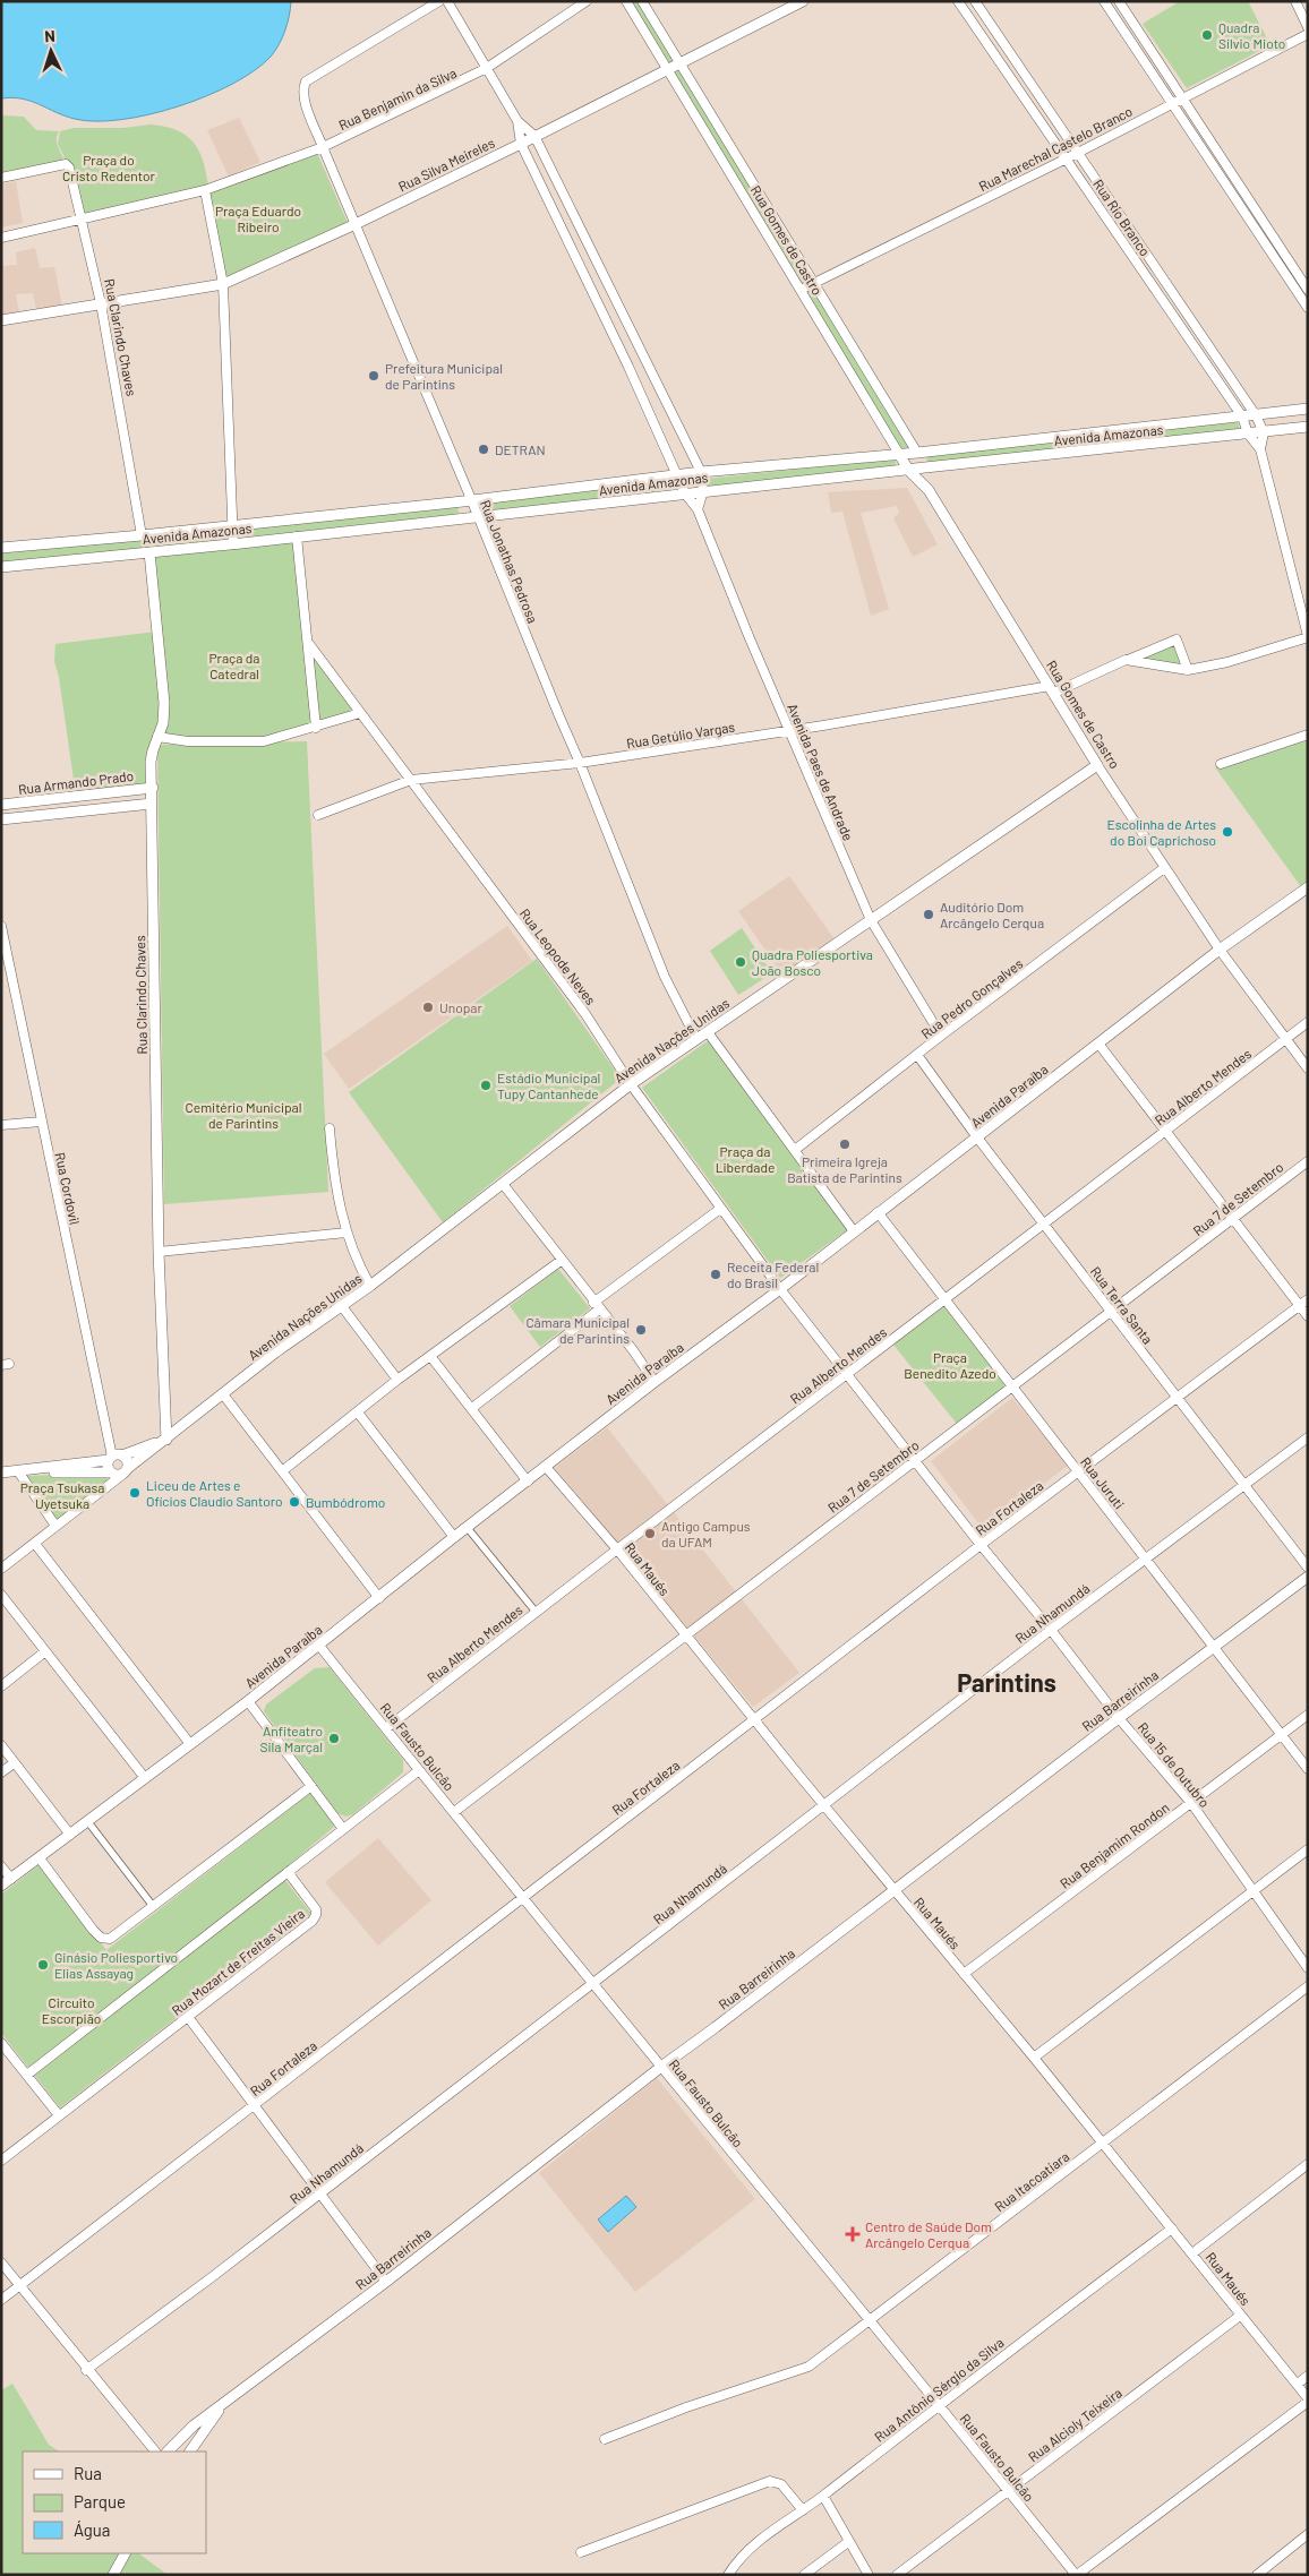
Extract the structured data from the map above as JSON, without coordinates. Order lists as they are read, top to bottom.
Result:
{
  "streets": {
    "street": [
      "Rua Benjamin da Silva",
      "Rua Marechal Castelo Branco",
      "Rua Silva Meireles",
      "Rua Rio Branco",
      "Rua Gomes de Castro",
      "Rua Clarindo Chaves",
      "Avenida Amazonas",
      "Rua Jonathas Pedrosa",
      "Rua Getúlio Vargas",
      "Avenida Paes de Andrade",
      "Rua Armando Prado",
      "Rua Leopode Neves",
      "Rua Pedro Gonçalves",
      "Avenida Nações Unidas",
      "Rua Alberto Mendes",
      "Avenida Paraíba",
      "Rua Cordovil",
      "Rua 7 de Setembro",
      "Rua Terra Santa",
      "Rua Juruti",
      "Rua Fortaleza",
      "Rua Maués",
      "Rua Nhamundá",
      "Rua Barreirinha",
      "Rua Fausto Bulcão",
      "Rua 15 de Outubro",
      "Rua Benjamim Rondon",
      "Rua Mozart de Freitas Vieira",
      "Rua Itacoatiara",
      "Rua Antônio Sérgio da Silva",
      "Rua Alcioly Teixeira"
    ]
  },
  "crossings": [
    ["Rua Benjamin da Silva", "Rua Clarindo Chaves"],
    ["Rua Benjamin da Silva", "Rua Jonathas Pedrosa"],
    ["Rua Marechal Castelo Branco", "Rua Rio Branco"],
    ["Rua Marechal Castelo Branco", "Rua Gomes de Castro"],
    ["Rua Silva Meireles", "Rua Gomes de Castro"],
    ["Rua Silva Meireles", "Rua Clarindo Chaves"],
    ["Rua Silva Meireles", "Rua Jonathas Pedrosa"],
    ["Rua Silva Meireles", "Avenida Paes de Andrade"],
    ["Rua Rio Branco", "Avenida Amazonas"],
    ["Rua Gomes de Castro", "Avenida Amazonas"],
    ["Rua Gomes de Castro", "Rua Getúlio Vargas"],
    ["Rua Gomes de Castro", "Rua Pedro Gonçalves"],
    ["Rua Gomes de Castro", "Avenida Nações Unidas"],
    ["Rua Gomes de Castro", "Rua Alberto Mendes"],
    ["Rua Gomes de Castro", "Avenida Paraíba"],
    ["Rua Clarindo Chaves", "Avenida Amazonas"],
    ["Rua Clarindo Chaves", "Rua Armando Prado"],
    ["Rua Clarindo Chaves", "Avenida Nações Unidas"],
    ["Avenida Amazonas", "Rua Jonathas Pedrosa"],
    ["Avenida Amazonas", "Avenida Paes de Andrade"],
    ["Rua Jonathas Pedrosa", "Rua Getúlio Vargas"],
    ["Rua Jonathas Pedrosa", "Avenida Nações Unidas"],
    ["Rua Getúlio Vargas", "Avenida Paes de Andrade"],
    ["Rua Getúlio Vargas", "Rua Leopode Neves"],
    ["Avenida Paes de Andrade", "Rua Pedro Gonçalves"],
    ["Avenida Paes de Andrade", "Avenida Nações Unidas"],
    ["Rua Leopode Neves", "Avenida Nações Unidas"],
    ["Rua Leopode Neves", "Avenida Paraíba"],
    ["Rua Leopode Neves", "Rua 15 de Outubro"],
    ["Rua Pedro Gonçalves", "Rua Terra Santa"],
    ["Rua Alberto Mendes", "Rua Terra Santa"],
    ["Rua Alberto Mendes", "Rua Juruti"],
    ["Rua Alberto Mendes", "Rua Maués"],
    ["Rua Alberto Mendes", "Rua Fausto Bulcão"],
    ["Rua Alberto Mendes", "Rua 15 de Outubro"],
    ["Avenida Paraíba", "Rua Terra Santa"],
    ["Avenida Paraíba", "Rua Juruti"],
    ["Avenida Paraíba", "Rua Maués"],
    ["Avenida Paraíba", "Rua Fausto Bulcão"],
    ["Avenida Paraíba", "Rua 15 de Outubro"],
    ["Rua 7 de Setembro", "Rua Terra Santa"],
    ["Rua 7 de Setembro", "Rua Juruti"],
    ["Rua 7 de Setembro", "Rua Maués"],
    ["Rua 7 de Setembro", "Rua Fausto Bulcão"],
    ["Rua 7 de Setembro", "Rua 15 de Outubro"],
    ["Rua Terra Santa", "Rua Fortaleza"],
    ["Rua Terra Santa", "Rua Nhamundá"],
    ["Rua Juruti", "Rua Fortaleza"],
    ["Rua Juruti", "Rua Nhamundá"],
    ["Rua Juruti", "Rua Barreirinha"],
    ["Rua Juruti", "Rua Benjamim Rondon"],
    ["Rua Fortaleza", "Rua Maués"],
    ["Rua Fortaleza", "Rua Fausto Bulcão"],
    ["Rua Fortaleza", "Rua 15 de Outubro"],
    ["Rua Maués", "Rua Nhamundá"],
    ["Rua Maués", "Rua Barreirinha"],
    ["Rua Maués", "Rua Benjamim Rondon"],
    ["Rua Maués", "Rua Itacoatiara"],
    ["Rua Maués", "Rua Antônio Sérgio da Silva"],
    ["Rua Maués", "Rua Alcioly Teixeira"],
    ["Rua Nhamundá", "Rua Fausto Bulcão"],
    ["Rua Nhamundá", "Rua 15 de Outubro"],
    ["Rua Barreirinha", "Rua Fausto Bulcão"],
    ["Rua Barreirinha", "Rua 15 de Outubro"],
    ["Rua Fausto Bulcão", "Rua Itacoatiara"],
    ["Rua Fausto Bulcão", "Rua Antônio Sérgio da Silva"],
    ["Rua Fausto Bulcão", "Rua Alcioly Teixeira"],
    ["Rua 15 de Outubro", "Rua Benjamim Rondon"]
  ],
  "districts": ["Parintins"],
  "parks": [
    "Praça do Cristo Redentor",
    "Praça Eduardo Ribeiro",
    "Praça da Catedral",
    "Cemitério Municipal de Parintins",
    "Praça da Liberdade",
    "Praça Benedito Azedo",
    "Praça Tsukasa Uyetsuka",
    "Circuito Escorpião"
  ],
  "places": {
    "other": [
      "Quadra Silvio Mioto",
      "Prefeitura Municipal de Parintins",
      "DETRAN",
      "Escolinha de Artes do Boi Caprichoso",
      "Auditório Dom Arcângelo Cerqua",
      "Quadra Poliesportiva João Bosco",
      "Unopar",
      "Estádio Municipal Tupy Cantanhede",
      "Primeira Igreja Batista de Parintins",
      "Receita Federal do Brasil",
      "Câmara Municipal de Parintins",
      "Liceu de Artes e Ofícios Claudio Santoro",
      "Bumbódromo",
      "Antigo Campus da UFAM",
      "Anfiteatro Sila Marçal",
      "Ginásio Poliesportivo Elias Assayag"
    ],
    "health": ["Centro de Saúde Dom Arcângelo Cerqua"]
  },
  "legend": ["Rua", "Parque", "Água"],
  "north": "top"
}
